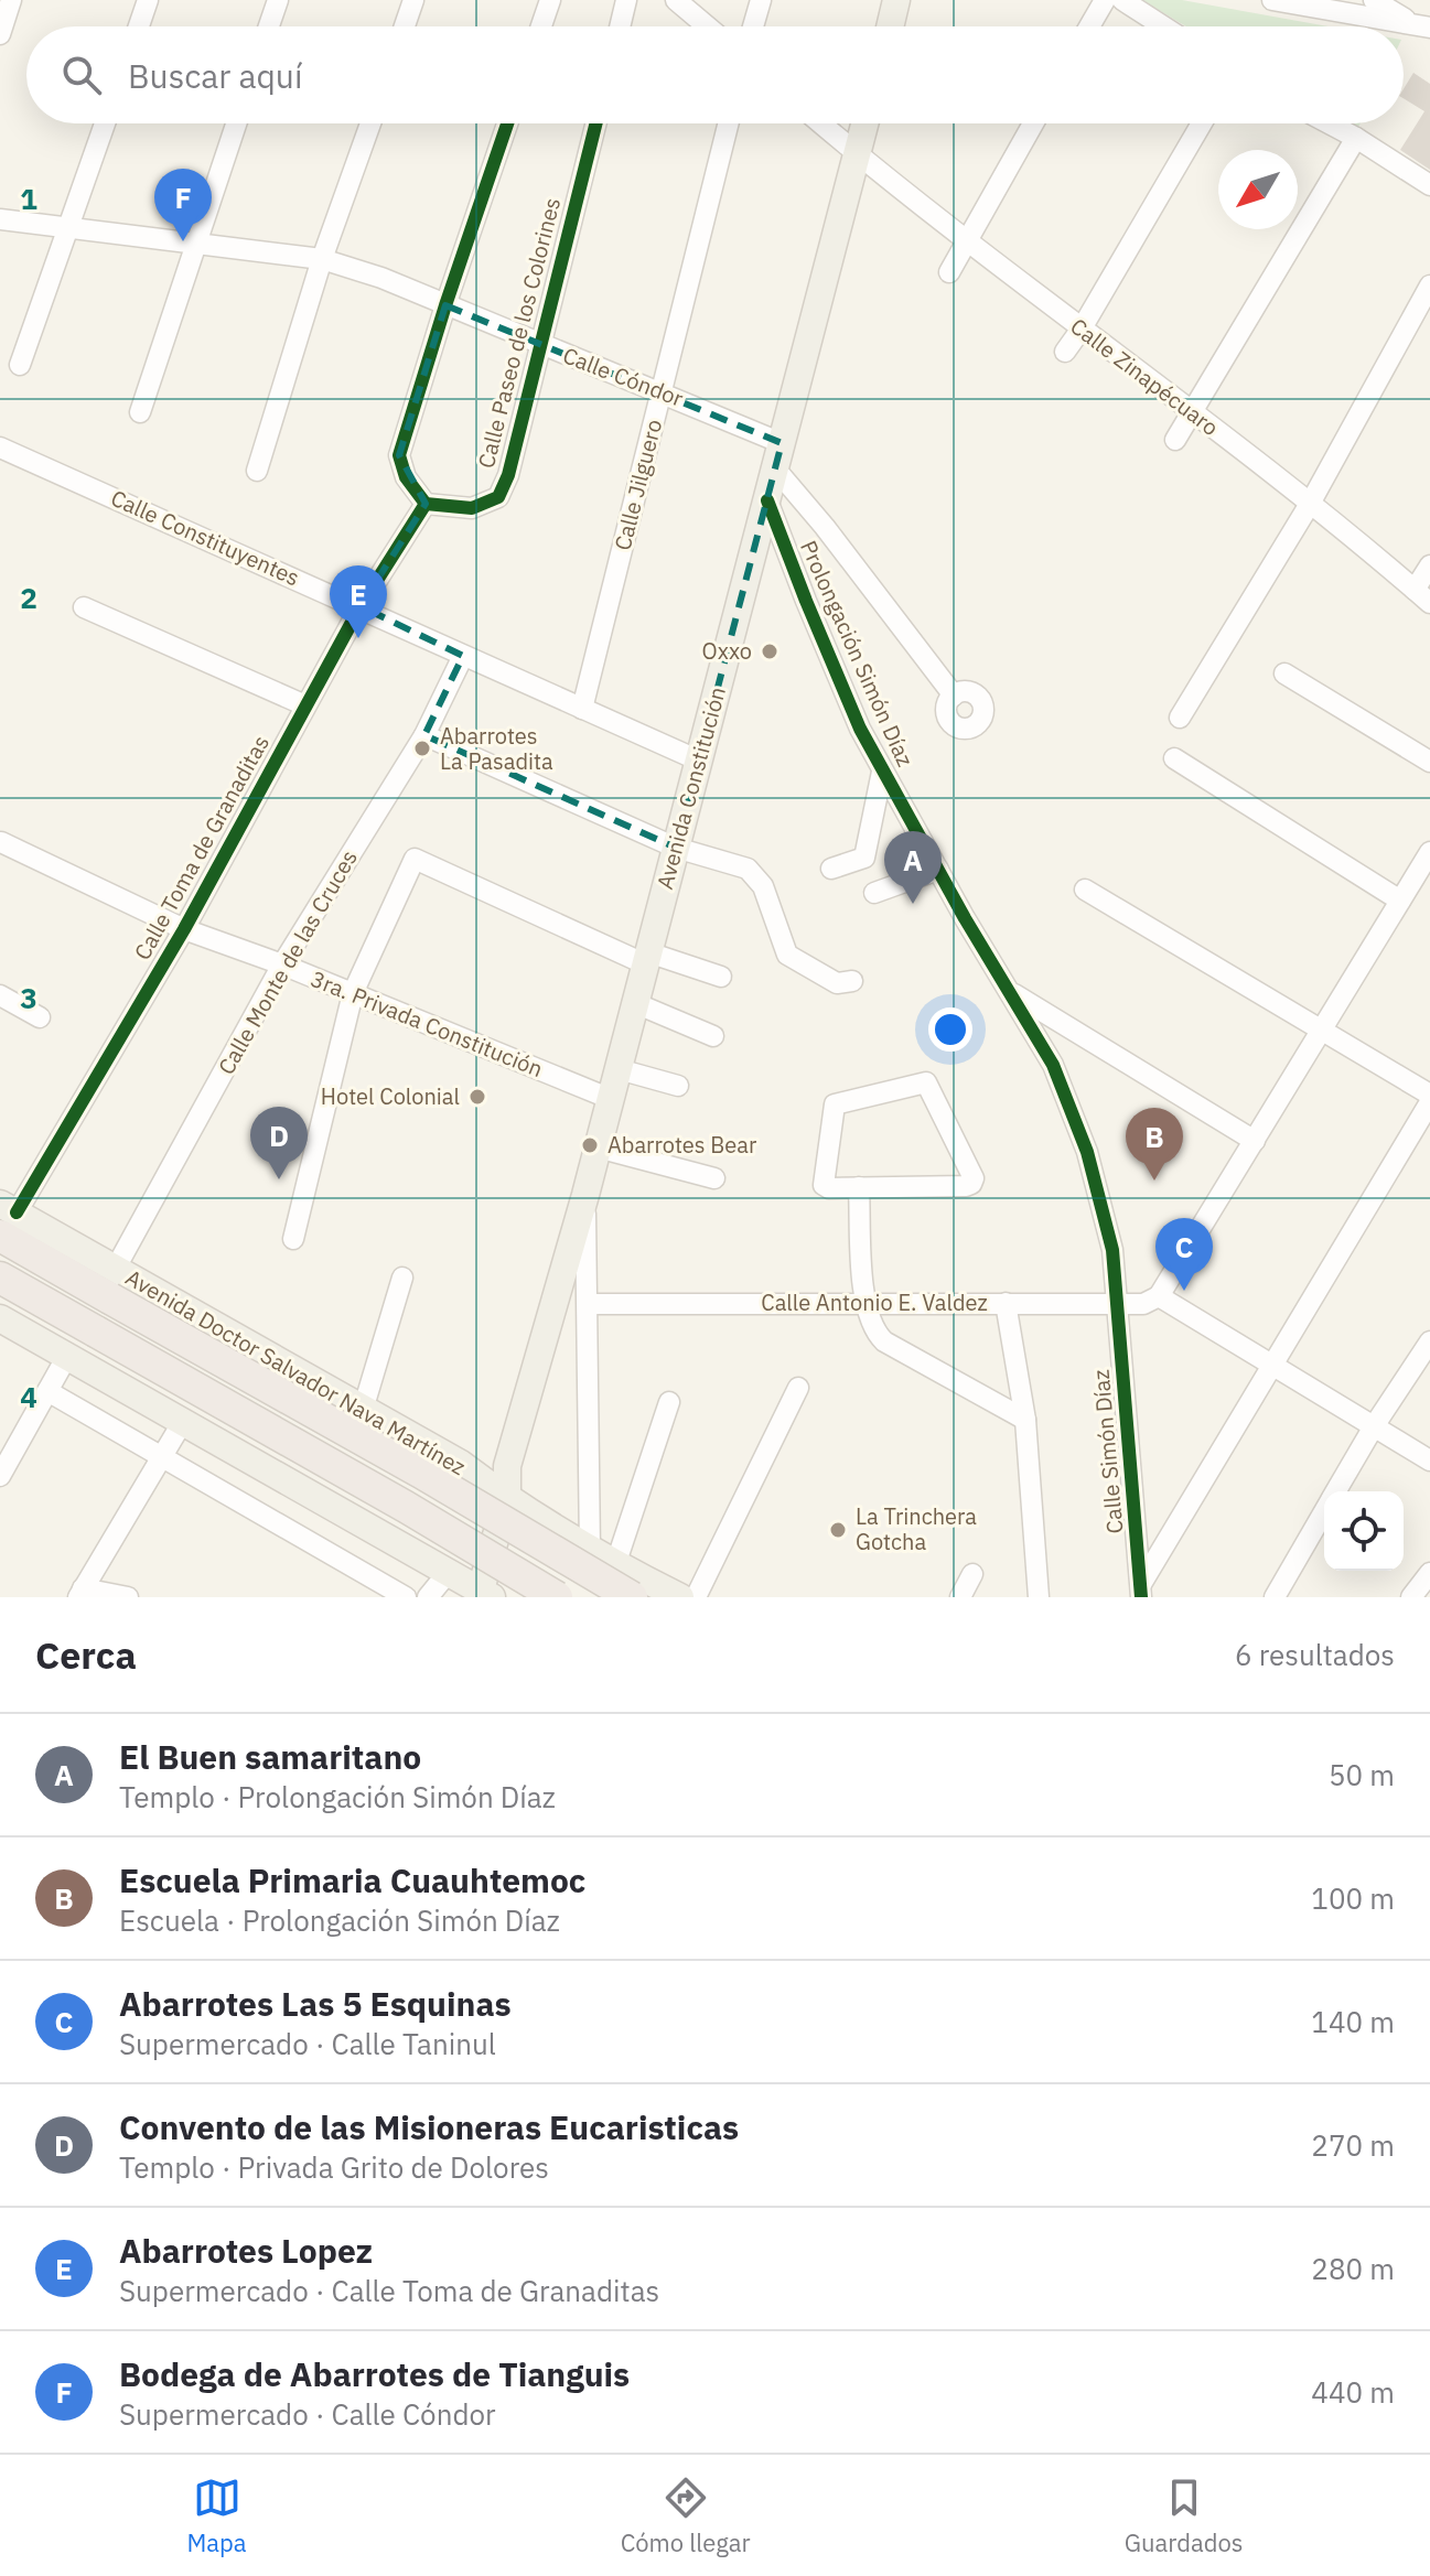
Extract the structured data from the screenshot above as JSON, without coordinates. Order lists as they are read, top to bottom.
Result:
{
  "streets": {
    "highway": ["Avenida Doctor Salvador Nava Martínez"],
    "main road": ["Avenida Constitución"],
    "street": [
      "Calle Paseo de los Colorines",
      "Calle Cóndor",
      "Calle Zinapécuaro",
      "Calle Jilguero",
      "Calle Constituyentes",
      "Prolongación Simón Díaz",
      "Calle Toma de Granaditas",
      "Calle Monte de las Cruces",
      "3ra. Privada Constitución",
      "Calle Antonio E. Valdez",
      "Calle Simón Díaz"
    ]
  },
  "crossings": [
    ["Calle Paseo de los Colorines", "Calle Cóndor"],
    ["Calle Paseo de los Colorines", "Calle Toma de Granaditas"],
    ["Calle Cóndor", "Calle Jilguero"],
    ["Calle Cóndor", "Avenida Constitución"],
    ["Calle Zinapécuaro", "Avenida Constitución"],
    ["Calle Jilguero", "Calle Constituyentes"],
    ["Calle Constituyentes", "Avenida Constitución"],
    ["Calle Constituyentes", "Calle Toma de Granaditas"],
    ["Calle Constituyentes", "Calle Monte de las Cruces"],
    ["Prolongación Simón Díaz", "Avenida Constitución"],
    ["Prolongación Simón Díaz", "Calle Antonio E. Valdez"],
    ["Prolongación Simón Díaz", "Calle Simón Díaz"],
    ["Avenida Constitución", "3ra. Privada Constitución"],
    ["Avenida Constitución", "Avenida Doctor Salvador Nava Martínez"],
    ["Calle Toma de Granaditas", "3ra. Privada Constitución"],
    ["Calle Toma de Granaditas", "Avenida Doctor Salvador Nava Martínez"],
    ["Calle Monte de las Cruces", "3ra. Privada Constitución"],
    ["Calle Monte de las Cruces", "Avenida Doctor Salvador Nava Martínez"],
    ["Calle Antonio E. Valdez", "Calle Simón Díaz"]
  ],
  "places": [
    "Oxxo",
    "Abarrotes La Pasadita",
    "Hotel Colonial",
    "Abarrotes Bear",
    "La Trinchera Gotcha"
  ],
  "north": "bottom left",
  "page": {
    "search": "Buscar aquí",
    "pins": [
      "F",
      "E",
      "A",
      "D",
      "B",
      "C"
    ],
    "heading": ["Cerca", "6 resultados"],
    "list": [
      {
        "mark": "A",
        "name": "El Buen samaritano",
        "note": "Templo · Prolongación Simón Díaz",
        "value": "50 m"
      },
      {
        "mark": "B",
        "name": "Escuela Primaria Cuauhtemoc",
        "note": "Escuela · Prolongación Simón Díaz",
        "value": "100 m"
      },
      {
        "mark": "C",
        "name": "Abarrotes Las 5 Esquinas",
        "note": "Supermercado · Calle Taninul",
        "value": "140 m"
      },
      {
        "mark": "D",
        "name": "Convento de las Misioneras Eucaristicas",
        "note": "Templo · Privada Grito de Dolores",
        "value": "270 m"
      },
      {
        "mark": "E",
        "name": "Abarrotes Lopez",
        "note": "Supermercado · Calle Toma de Granaditas",
        "value": "280 m"
      },
      {
        "mark": "F",
        "name": "Bodega de Abarrotes de Tianguis",
        "note": "Supermercado · Calle Cóndor",
        "value": "440 m"
      }
    ],
    "nav": ["Mapa", "Cómo llegar", "Guardados"]
  },
  "grid": {
    "rows": [
      "1",
      "2",
      "3",
      "4"
    ]
  }
}
